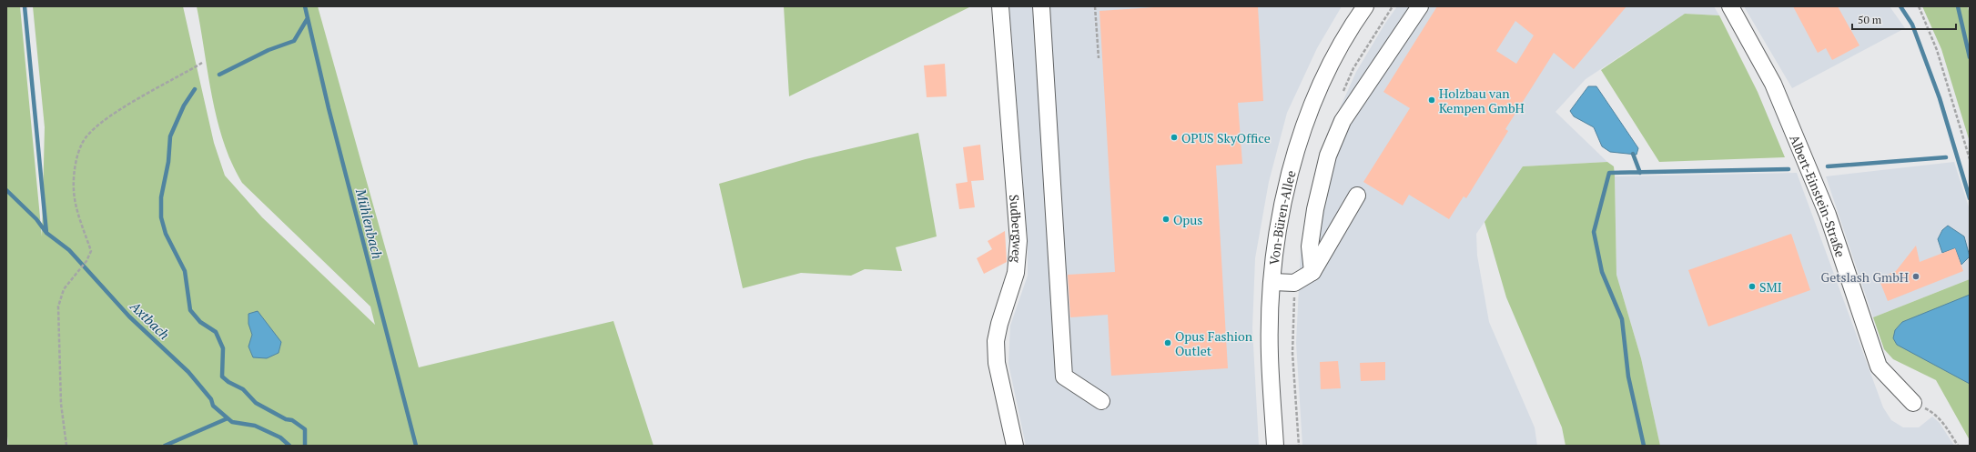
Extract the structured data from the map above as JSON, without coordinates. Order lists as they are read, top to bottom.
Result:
{
  "streets": {
    "street": ["Albert-Einstein-Straße", "Von-Büren-Allee", "Sudbergweg"]
  },
  "water": ["Mühlenbach", "Axtbach"],
  "places": [
    "Holzbau van Kempen GmbH",
    "OPUS SkyOffice",
    "Opus",
    "Getslash GmbH",
    "SMI",
    "Opus Fashion Outlet"
  ],
  "scale_bar": "50 m"
}
